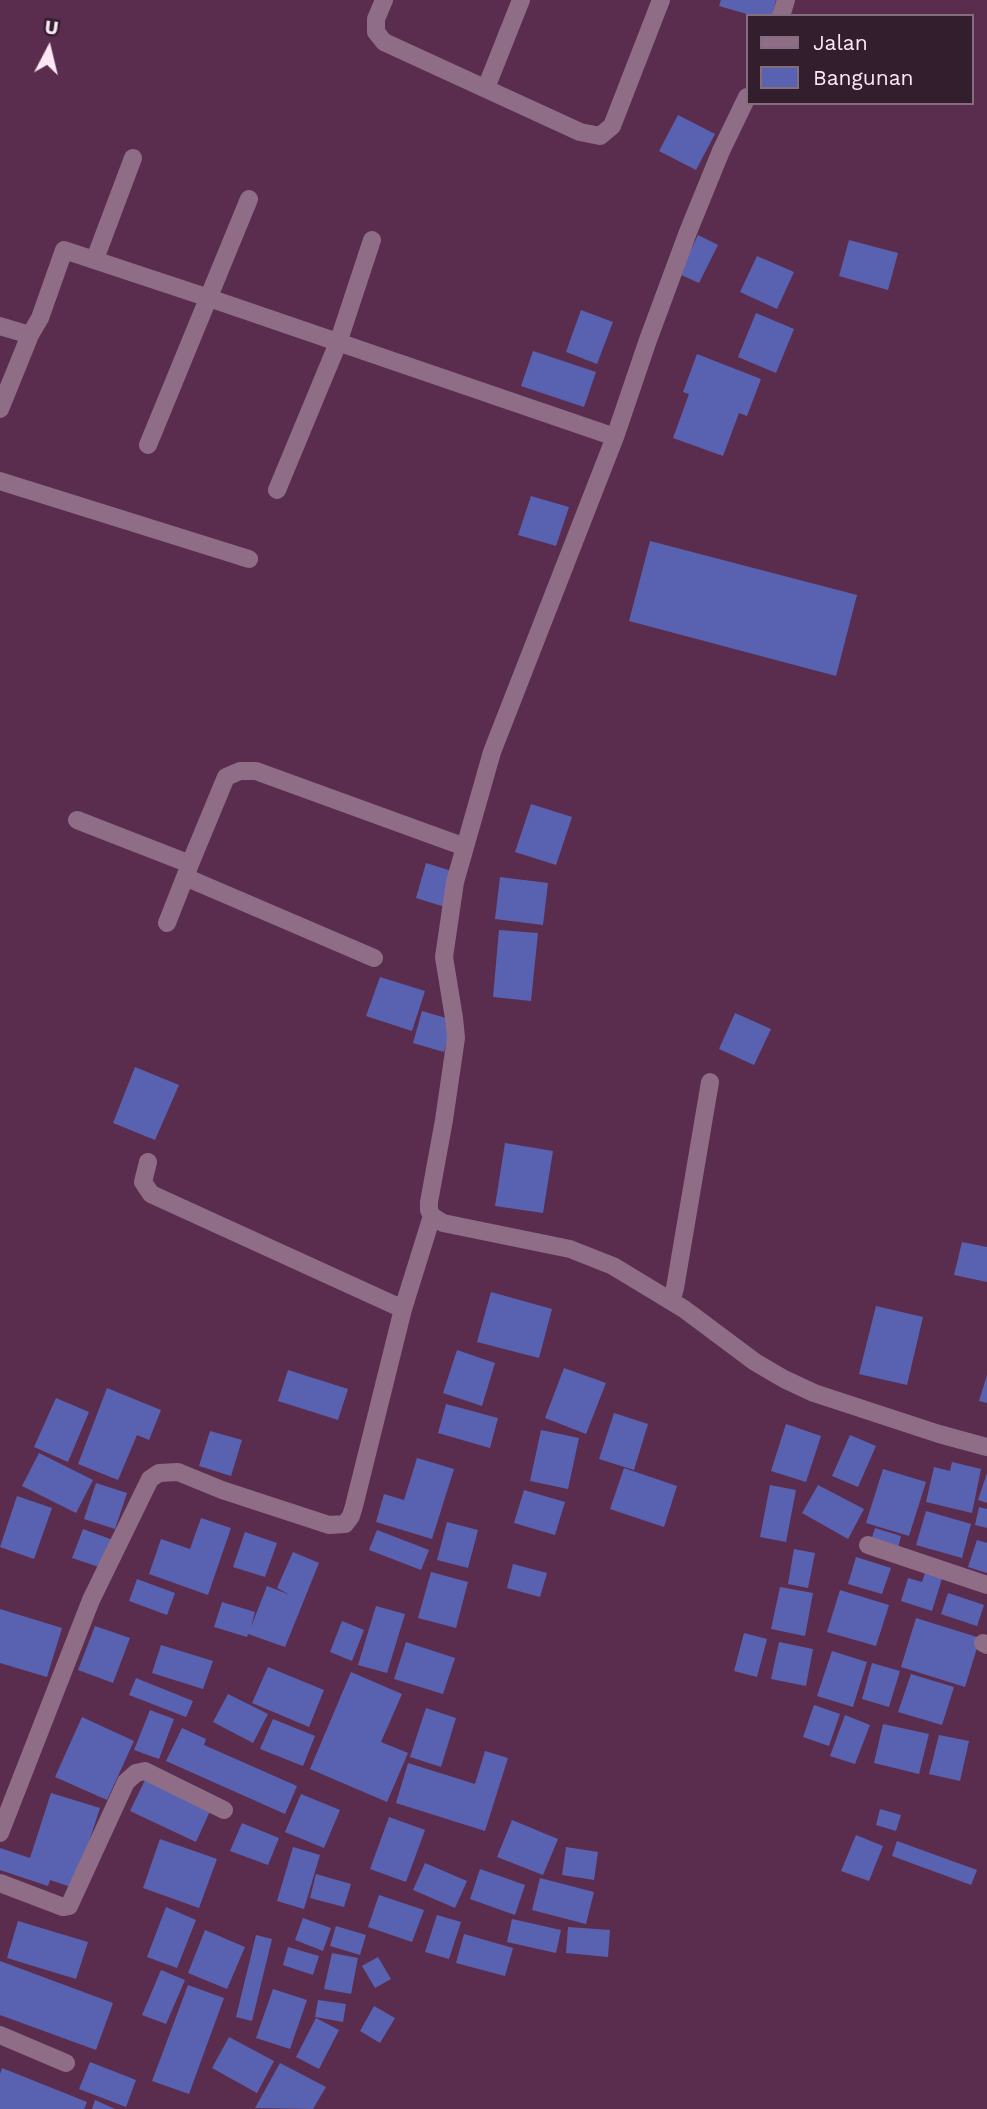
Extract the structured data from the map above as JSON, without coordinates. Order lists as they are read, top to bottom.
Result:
{
  "legend": ["Jalan", "Bangunan"],
  "north": "top"
}
